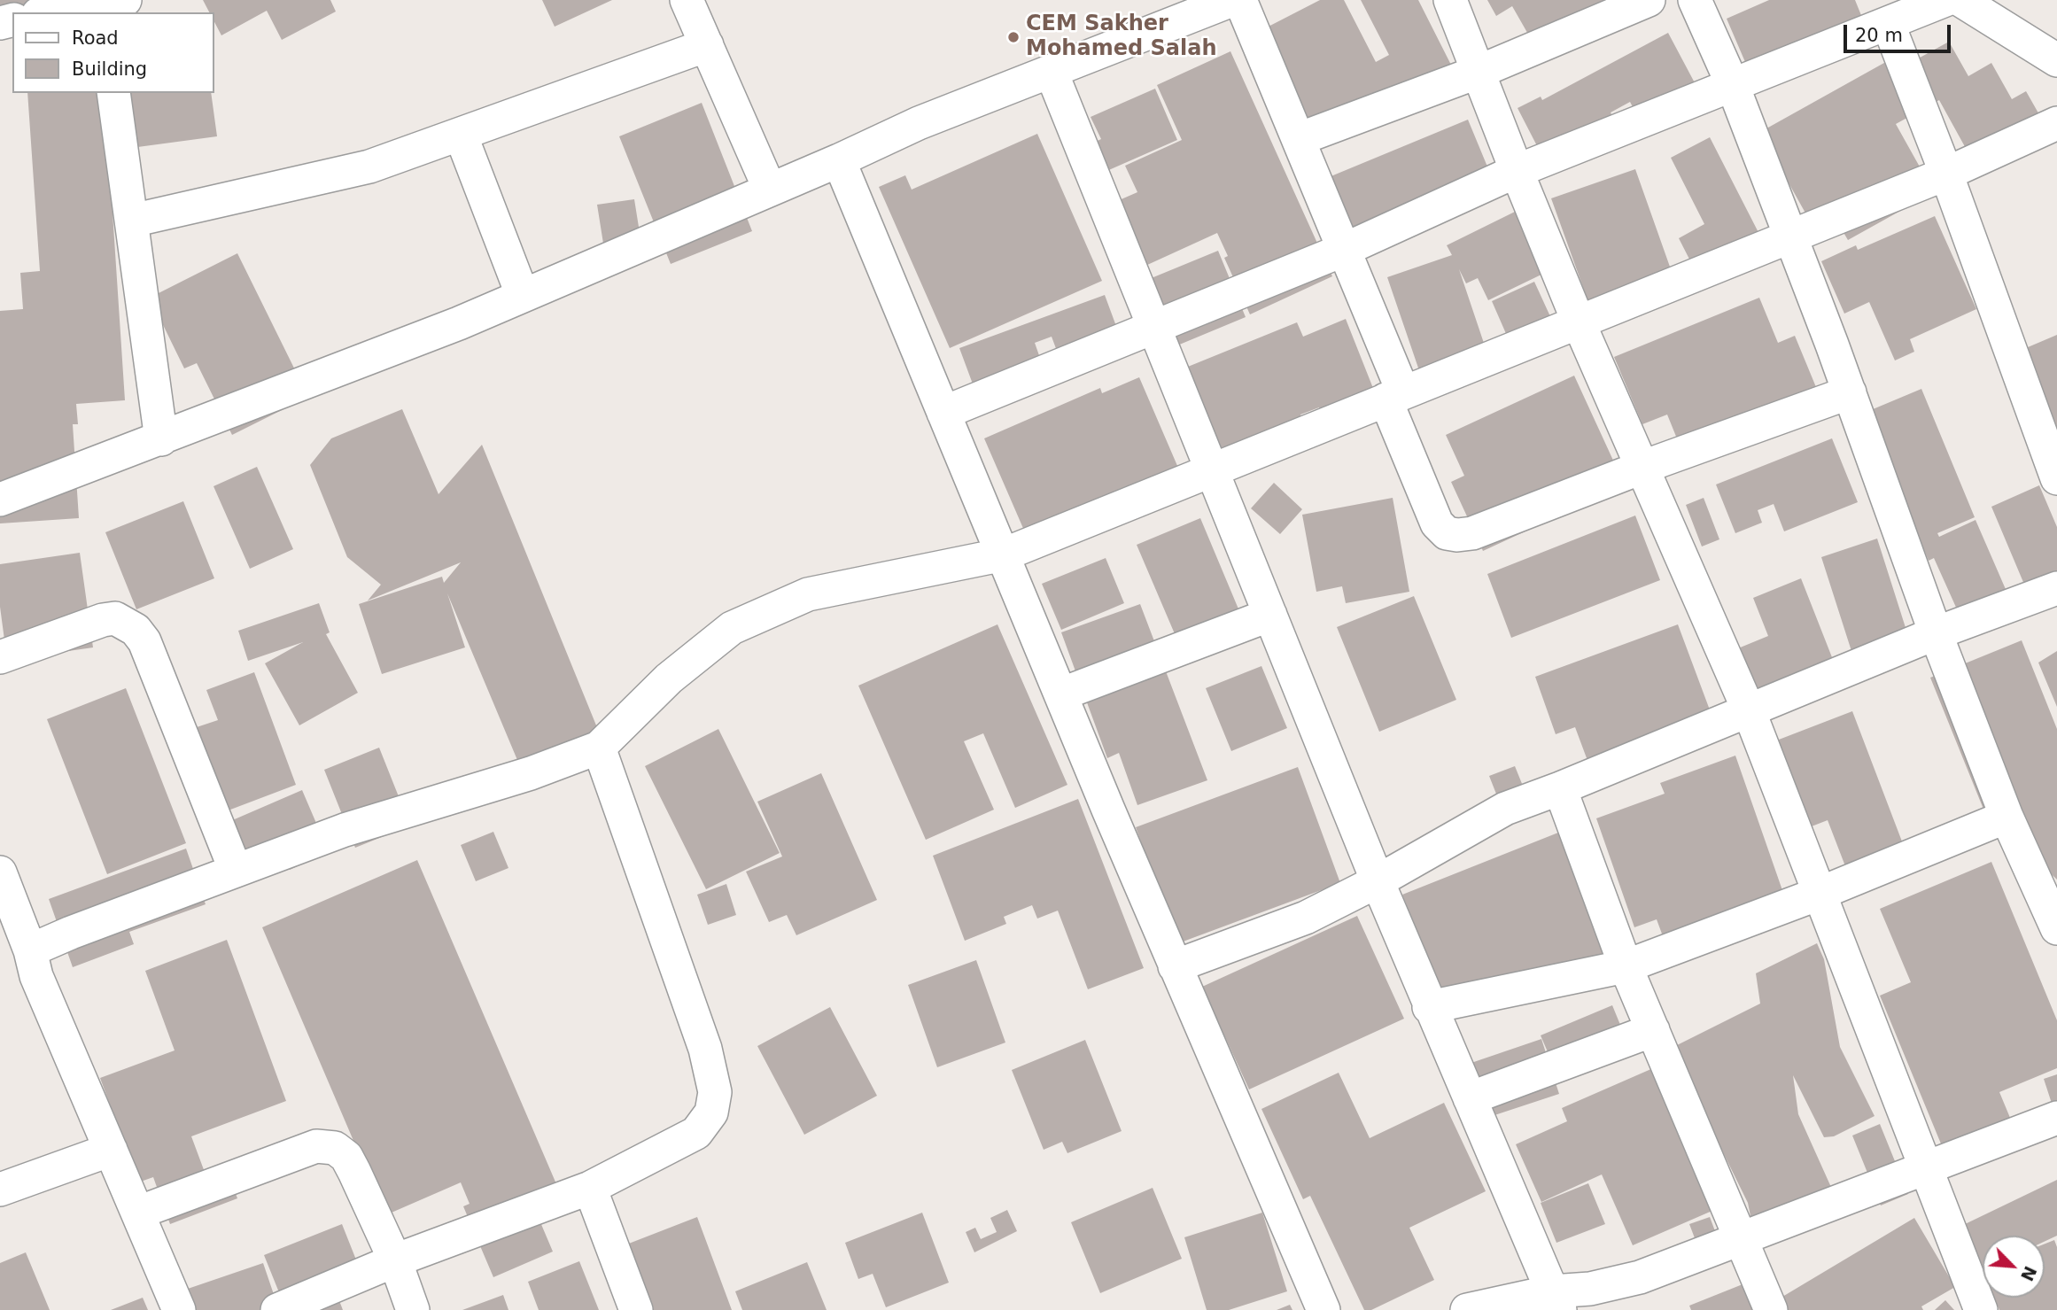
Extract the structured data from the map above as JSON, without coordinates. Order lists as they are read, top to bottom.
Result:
{
  "places": ["CEM Sakher Mohamed Salah"],
  "legend": ["Road", "Building"],
  "scale_bar": "20 m",
  "north": "bottom right"
}
